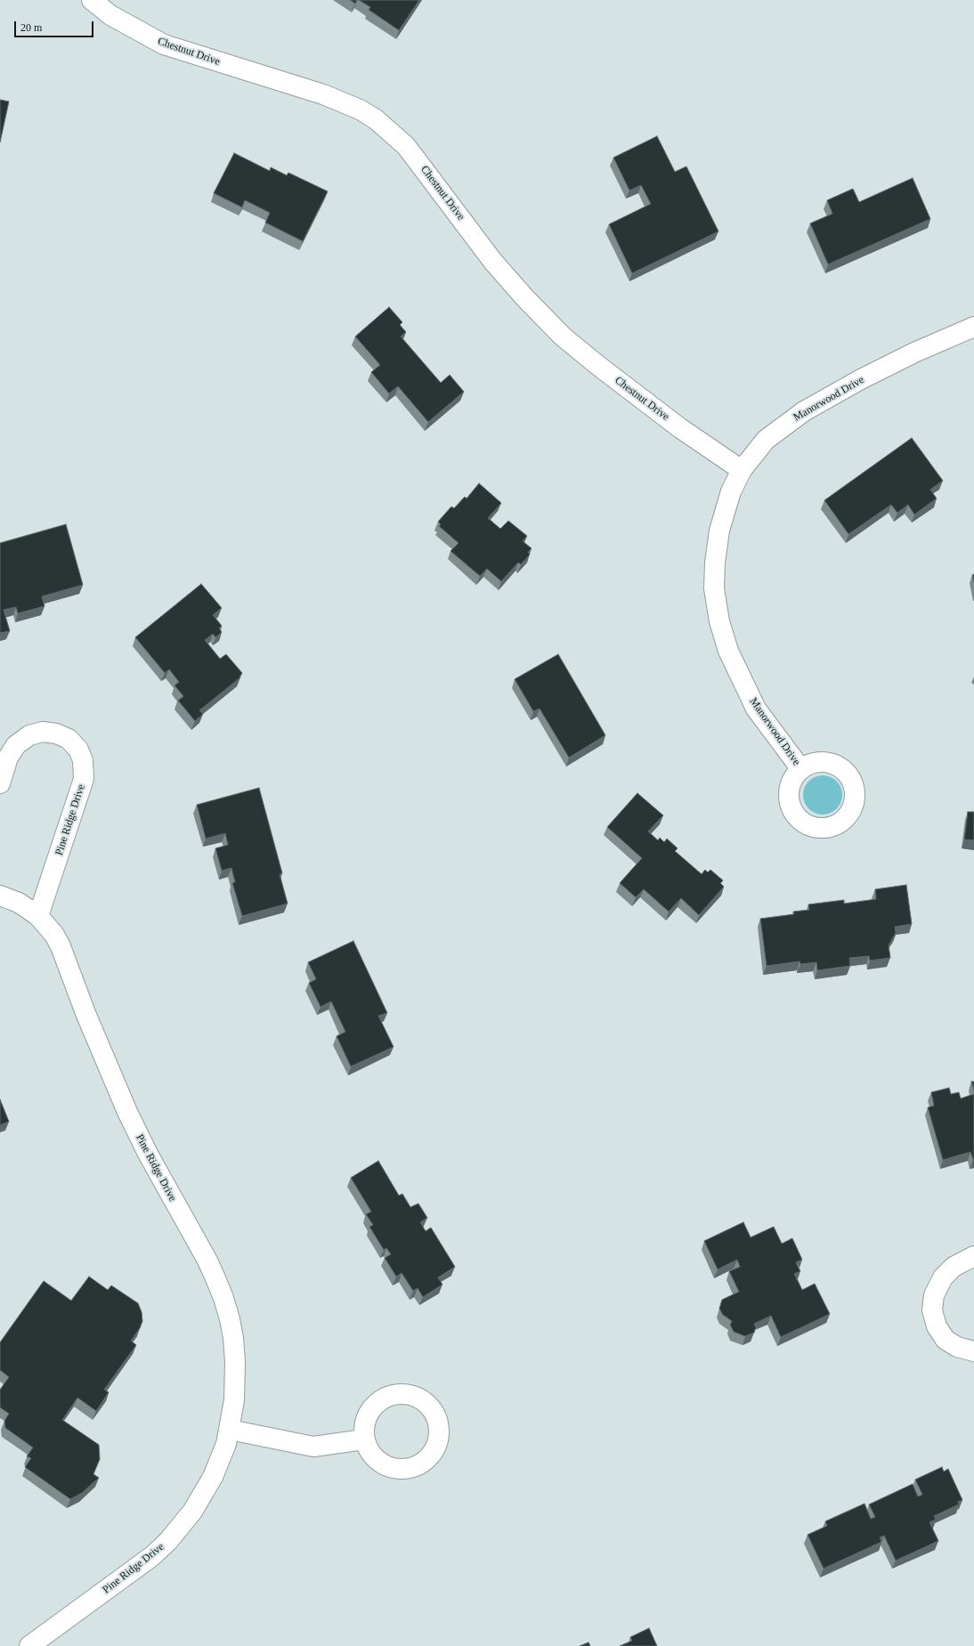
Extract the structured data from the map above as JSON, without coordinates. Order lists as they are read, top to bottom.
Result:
{
  "streets": {
    "street": ["Chestnut Drive", "Manorwood Drive", "Pine Ridge Drive"]
  },
  "crossings": [
    ["Chestnut Drive", "Manorwood Drive"]
  ],
  "scale_bar": "20 m"
}
